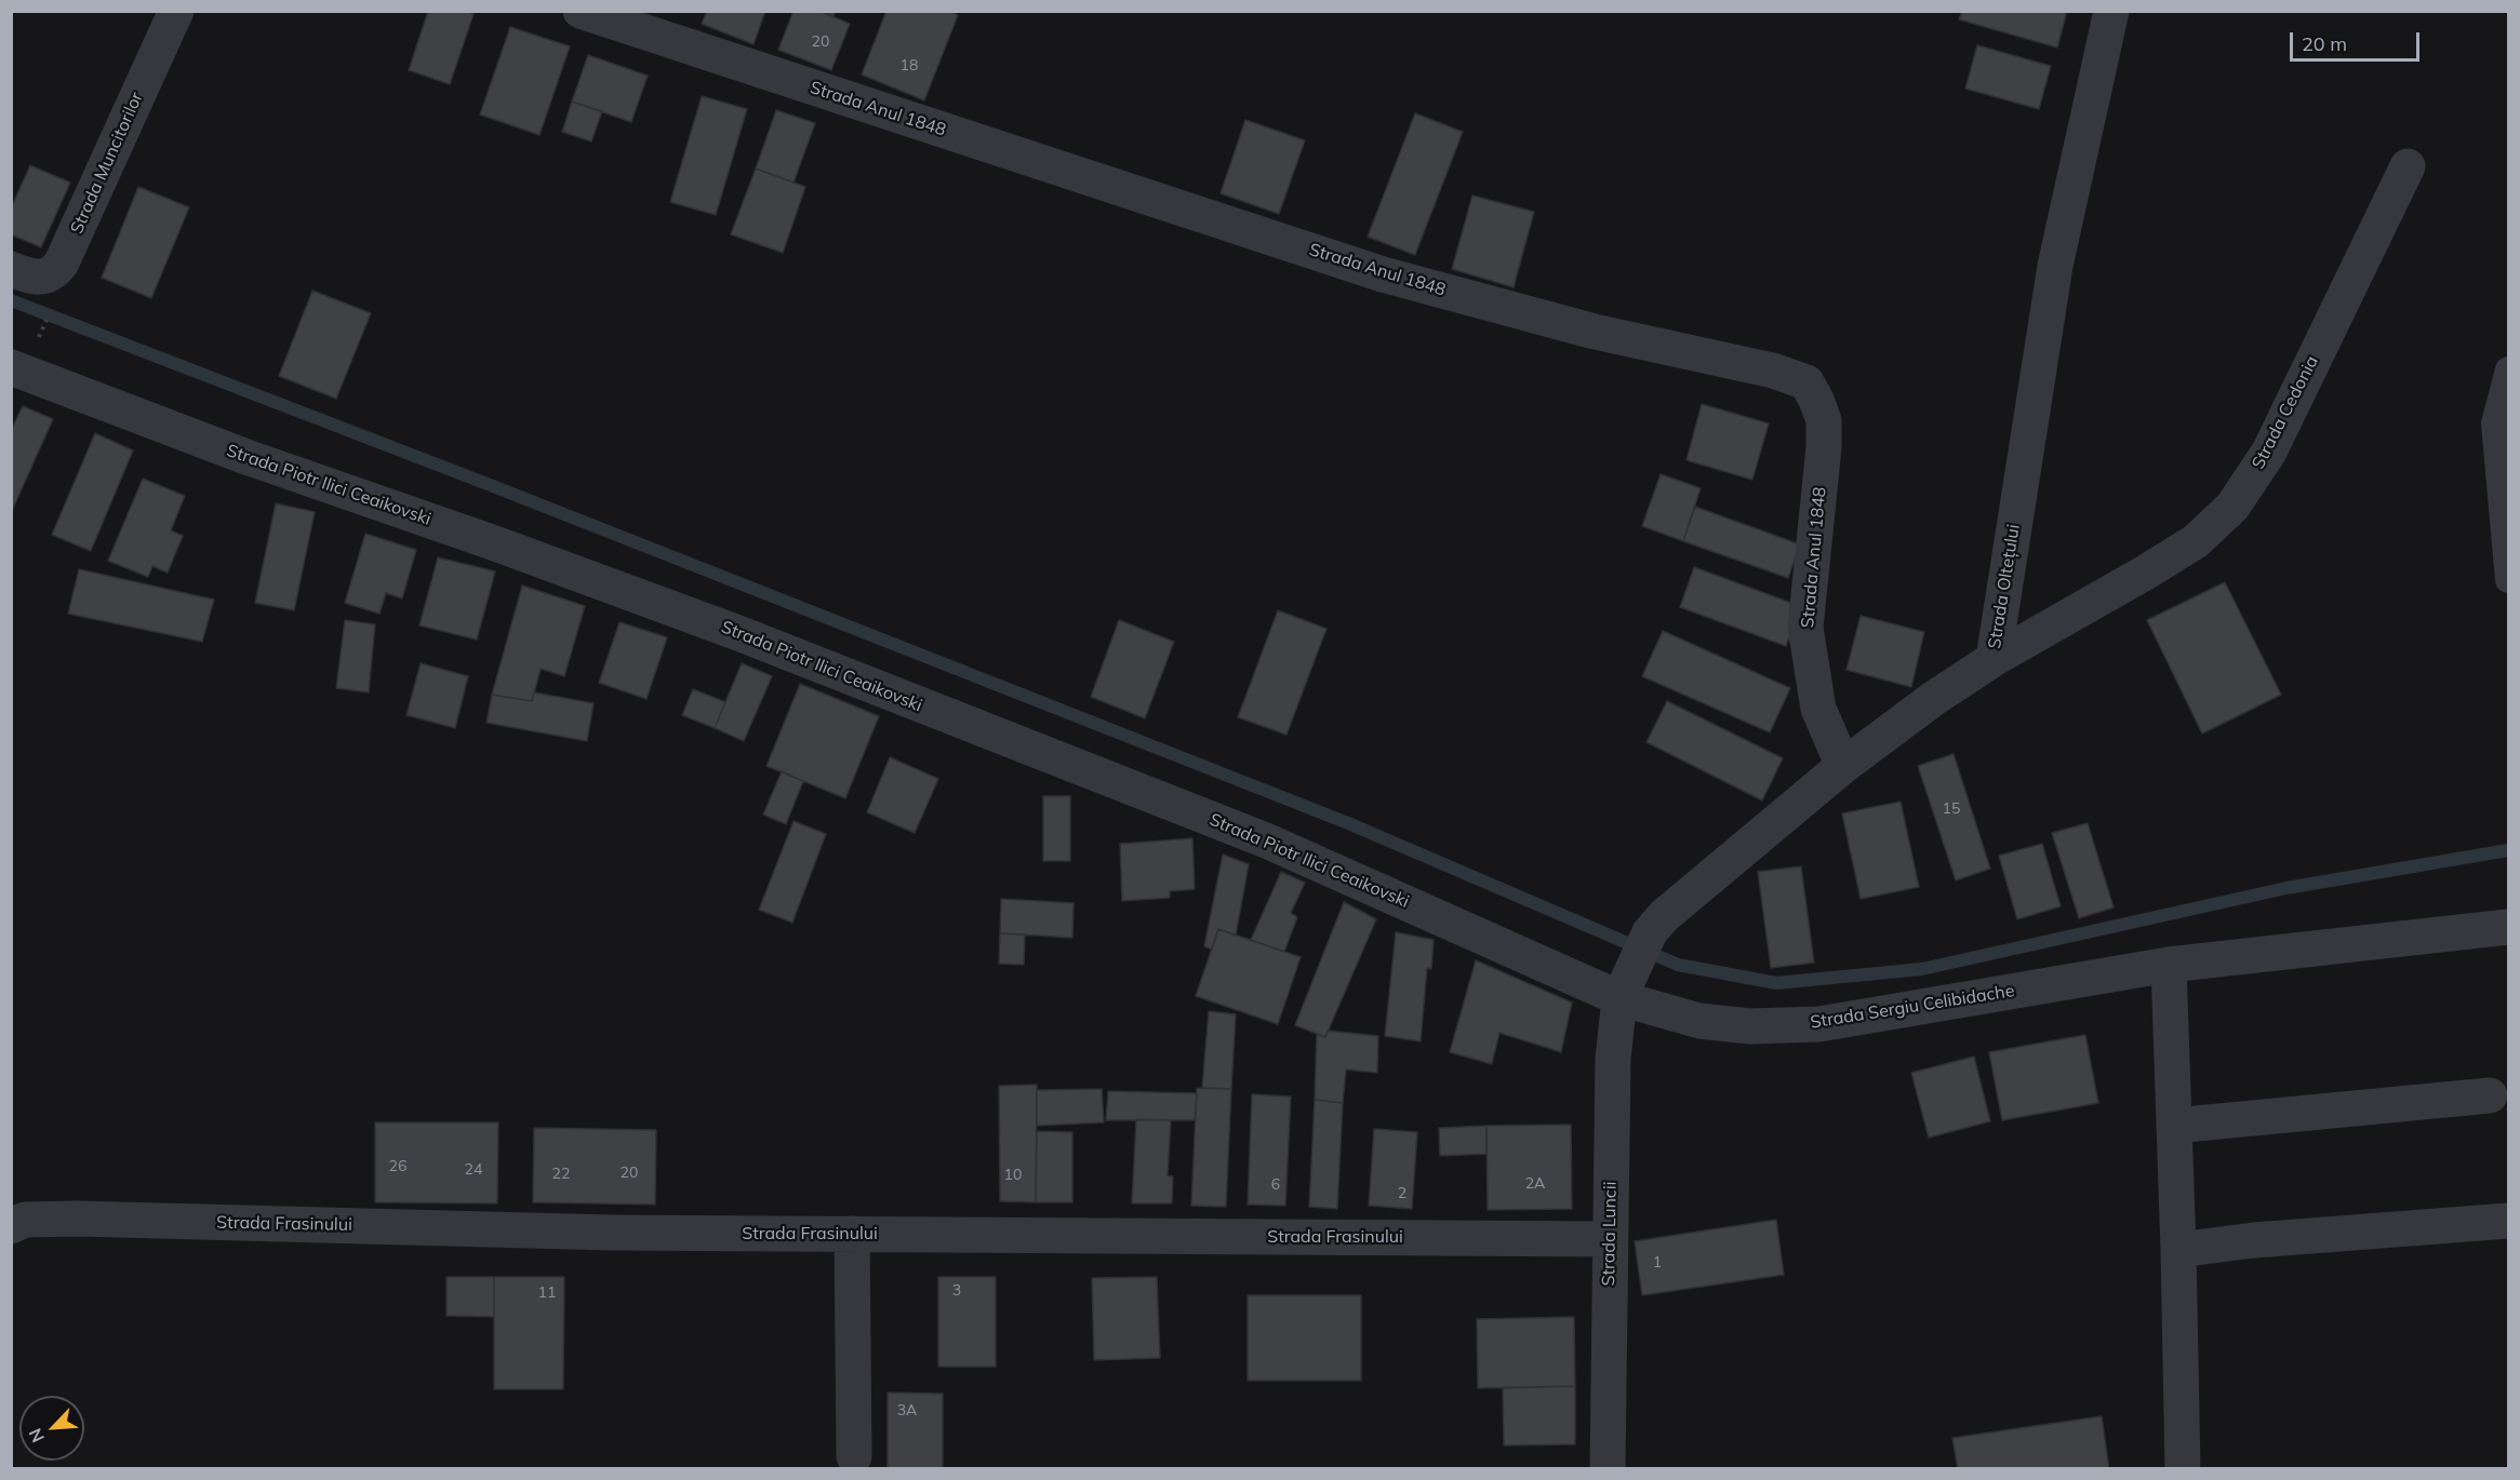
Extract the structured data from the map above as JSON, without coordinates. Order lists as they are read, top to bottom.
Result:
{
  "streets": {
    "street": [
      "Strada Anul 1848",
      "Strada Muncitorilor",
      "Strada Cedonia",
      "Strada Piotr Ilici Ceaikovski",
      "Strada Oltețului",
      "Strada Sergiu Celibidache",
      "Strada Frasinului",
      "Strada Luncii"
    ]
  },
  "crossings": [
    ["Strada Anul 1848", "Strada Oltețului"],
    ["Strada Cedonia", "Strada Oltețului"],
    ["Strada Piotr Ilici Ceaikovski", "Strada Oltețului"],
    ["Strada Piotr Ilici Ceaikovski", "Strada Sergiu Celibidache"],
    ["Strada Piotr Ilici Ceaikovski", "Strada Luncii"],
    ["Strada Oltețului", "Strada Sergiu Celibidache"],
    ["Strada Oltețului", "Strada Luncii"],
    ["Strada Sergiu Celibidache", "Strada Luncii"],
    ["Strada Frasinului", "Strada Luncii"]
  ],
  "house_numbers": [
    "20",
    "18",
    "15",
    "26",
    "24",
    "20",
    "22",
    "10",
    "2A",
    "6",
    "2",
    "1",
    "3",
    "11",
    "3A"
  ],
  "scale_bar": "20 m",
  "north": "bottom left"
}
